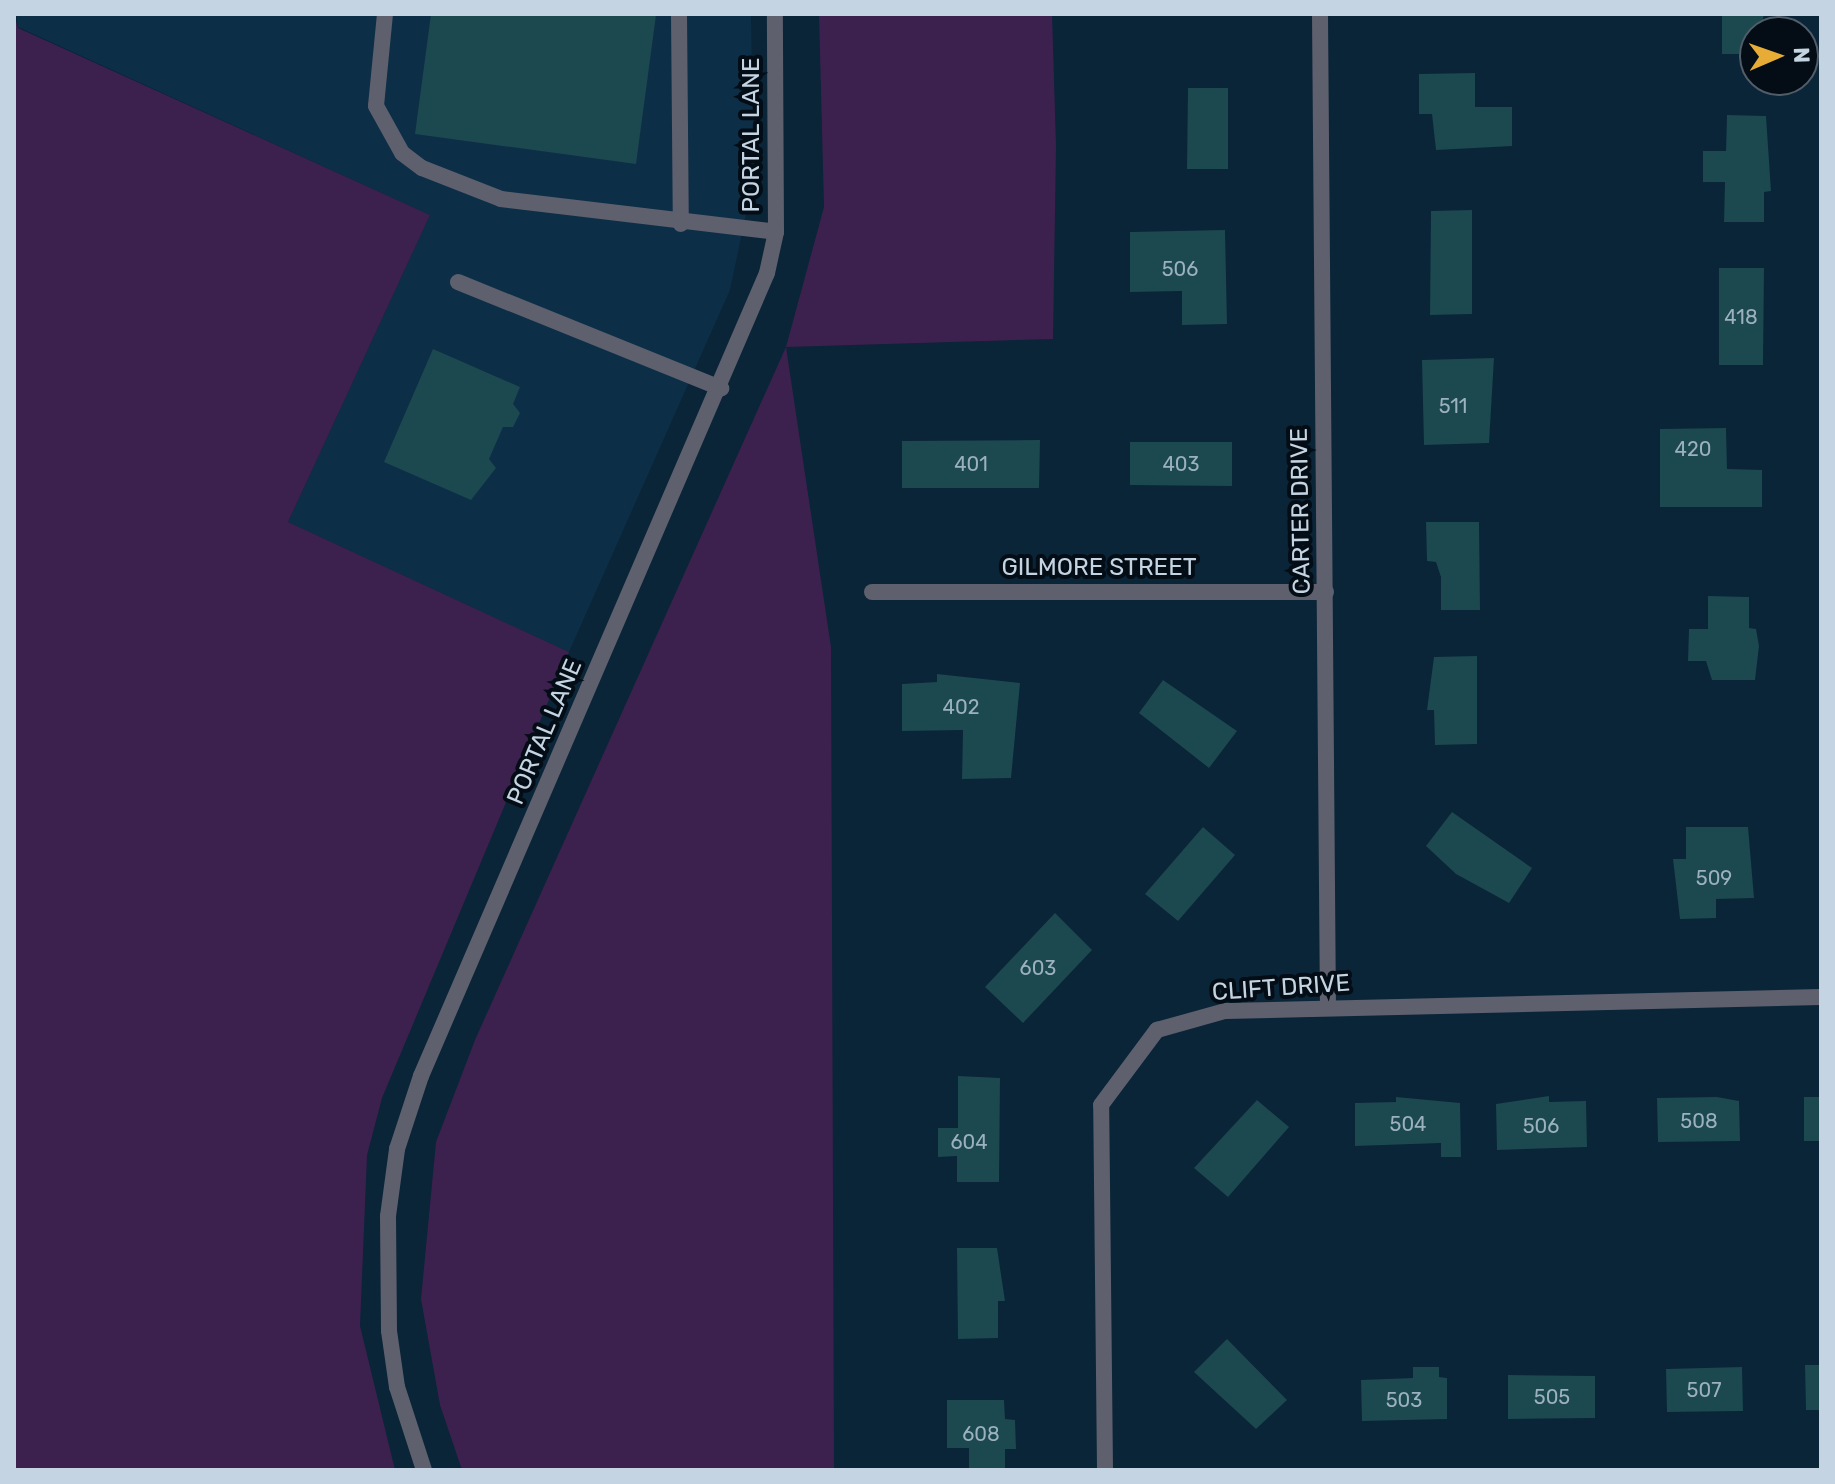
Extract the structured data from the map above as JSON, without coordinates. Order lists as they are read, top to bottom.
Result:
{
  "streets": {
    "street": [
      "PORTAL LANE",
      "CARTER DRIVE",
      "GILMORE STREET",
      "CLIFT DRIVE"
    ]
  },
  "crossings": [
    ["CARTER DRIVE", "GILMORE STREET"],
    ["CARTER DRIVE", "CLIFT DRIVE"]
  ],
  "house_numbers": [
    "506",
    "418",
    "511",
    "420",
    "401",
    "403",
    "402",
    "509",
    "603",
    "508",
    "504",
    "506",
    "604",
    "507",
    "505",
    "503",
    "608"
  ],
  "north": "right"
}
